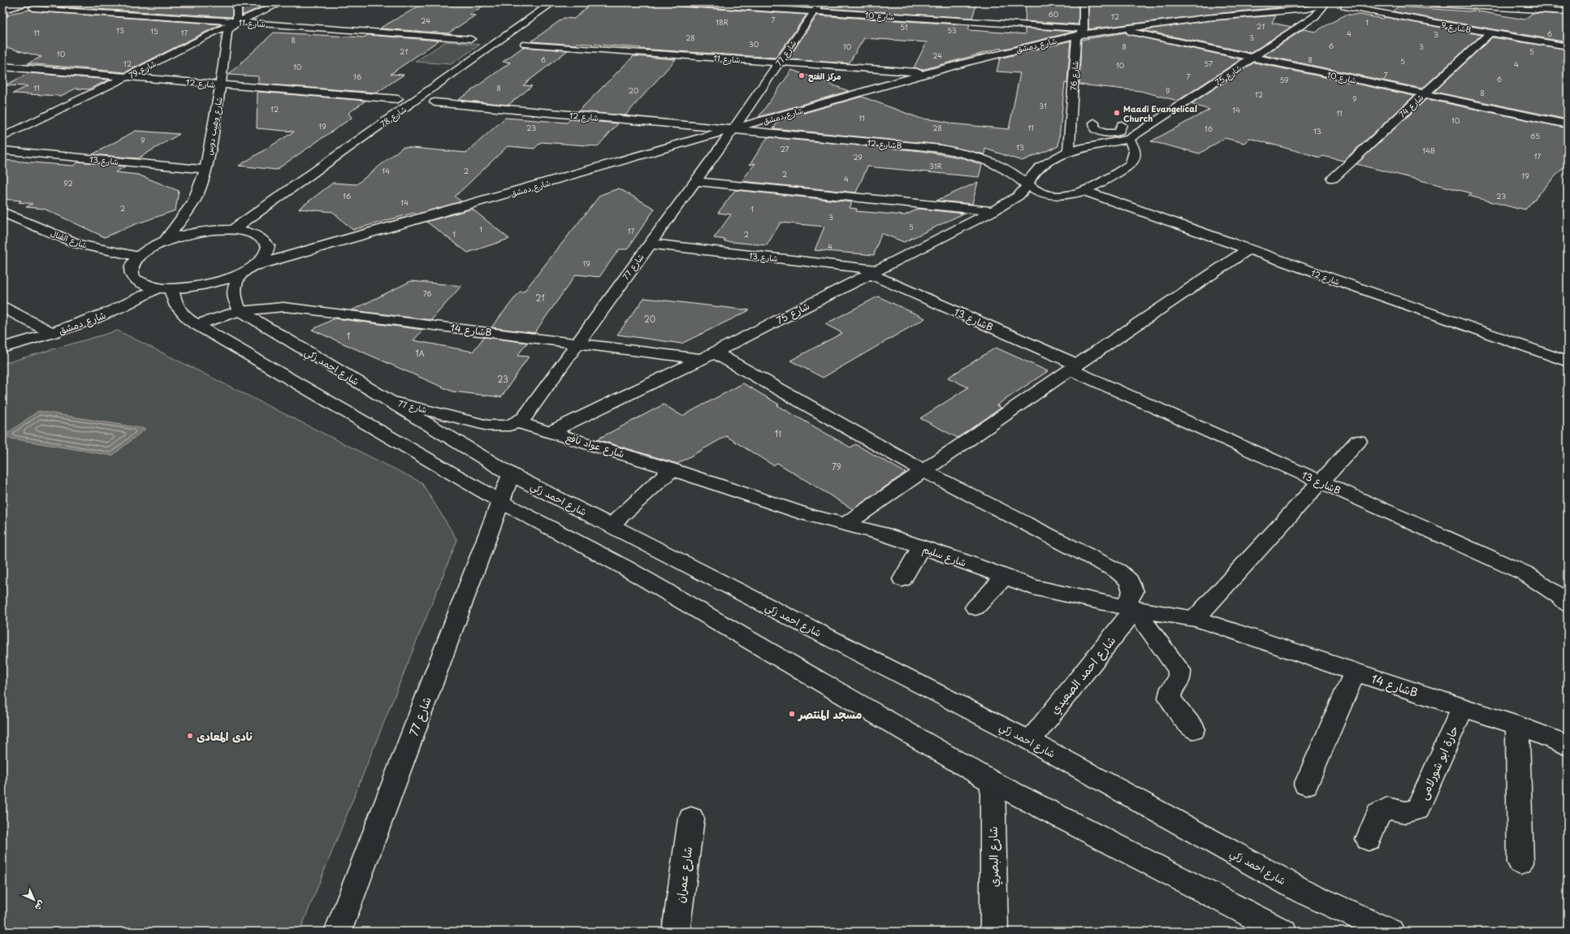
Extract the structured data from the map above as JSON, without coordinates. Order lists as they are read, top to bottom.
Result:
{
  "streets": {
    "street": [
      "شارع 10",
      "شارع 11",
      "شارع 9B",
      "شارع دمشق",
      "شارع 77",
      "شارع 79",
      "شارع 75",
      "شارع 76",
      "شارع 12",
      "شارع 74",
      "شارع 78",
      "شارع وهيب دوس",
      "شارع 12B",
      "شارع 13",
      "شارع القنال",
      "شارع 13B",
      "شارع 14B",
      "شارع احمد زكي",
      "شارع عواد نافع",
      "شارع سليم",
      "شارع احمد الصعيدي",
      "حارة ابو شورلامى",
      "شارع البصري",
      "شارع عمران"
    ]
  },
  "crossings": [
    ["شارع 10", "شارع دمشق"],
    ["شارع 10", "شارع 77"],
    ["شارع 10", "شارع 75"],
    ["شارع 10", "شارع 76"],
    ["شارع 10", "شارع 74"],
    ["شارع 11", "شارع دمشق"],
    ["شارع 11", "شارع 77"],
    ["شارع 11", "شارع 79"],
    ["شارع 11", "شارع وهيب دوس"],
    ["شارع 9B", "شارع دمشق"],
    ["شارع 9B", "شارع 75"],
    ["شارع 9B", "شارع 74"],
    ["شارع دمشق", "شارع 77"],
    ["شارع دمشق", "شارع 75"],
    ["شارع دمشق", "شارع 76"],
    ["شارع دمشق", "شارع 12"],
    ["شارع دمشق", "شارع 12B"],
    ["شارع 77", "شارع 12"],
    ["شارع 77", "شارع 12B"],
    ["شارع 77", "شارع 13"],
    ["شارع 77", "شارع 14B"],
    ["شارع 77", "شارع احمد زكي"],
    ["شارع 77", "شارع عواد نافع"],
    ["شارع 79", "شارع 12"],
    ["شارع 79", "شارع وهيب دوس"],
    ["شارع 75", "شارع 76"],
    ["شارع 75", "شارع 12B"],
    ["شارع 75", "شارع 13"],
    ["شارع 75", "شارع 13B"],
    ["شارع 75", "شارع 14B"],
    ["شارع 75", "شارع عواد نافع"],
    ["شارع 75", "شارع احمد الصعيدي"],
    ["شارع 12", "شارع وهيب دوس"],
    ["شارع 12", "شارع 12B"],
    ["شارع وهيب دوس", "شارع 13"],
    ["شارع 13", "شارع 13B"],
    ["شارع 14B", "شارع احمد زكي"],
    ["شارع 14B", "شارع سليم"],
    ["شارع 14B", "شارع احمد الصعيدي"],
    ["شارع 14B", "حارة ابو شورلامى"],
    ["شارع احمد زكي", "شارع احمد الصعيدي"],
    ["شارع عواد نافع", "شارع سليم"],
    ["شارع سليم", "شارع احمد الصعيدي"]
  ],
  "places": [
    "مركز الفتح",
    "Maadi Evangelical Church",
    "مسجد المنتصر",
    "نادى المعادى"
  ],
  "house_numbers": [
    "60",
    "12",
    "7",
    "24",
    "18R",
    "1",
    "21",
    "51",
    "13",
    "53",
    "15",
    "11",
    "17",
    "4",
    "6",
    "3",
    "28",
    "3",
    "8",
    "30",
    "6",
    "10",
    "8",
    "3",
    "21",
    "5",
    "10",
    "24",
    "6",
    "8",
    "5",
    "12",
    "57",
    "4",
    "10",
    "10",
    "7",
    "16",
    "7",
    "6",
    "59",
    "11",
    "8",
    "20",
    "9",
    "8",
    "12",
    "9",
    "31",
    "12",
    "14",
    "11",
    "11",
    "10",
    "19",
    "23",
    "28",
    "11",
    "16",
    "13",
    "65",
    "9",
    "13",
    "27",
    "14B",
    "17",
    "29",
    "31R",
    "14",
    "2",
    "2",
    "19",
    "4",
    "92",
    "16",
    "23",
    "14",
    "2",
    "1",
    "3",
    "5",
    "1",
    "17",
    "1",
    "2",
    "4",
    "19",
    "76",
    "21",
    "20",
    "1",
    "1A",
    "23",
    "11",
    "79"
  ],
  "north": "bottom right"
}
